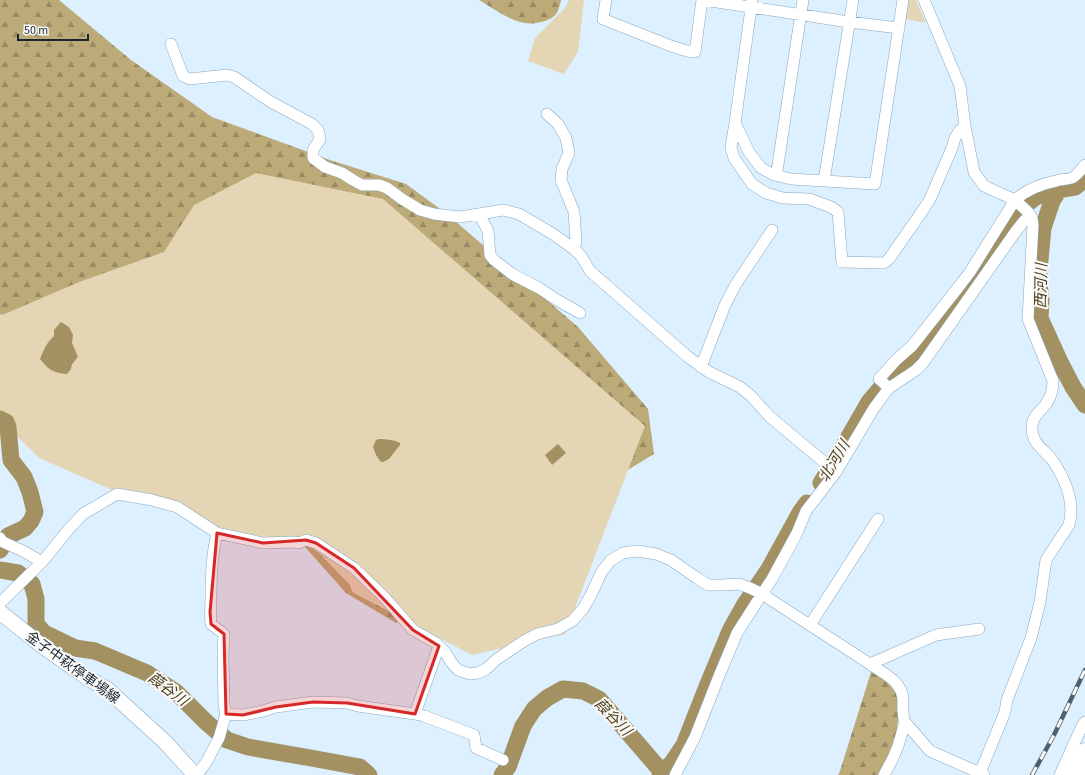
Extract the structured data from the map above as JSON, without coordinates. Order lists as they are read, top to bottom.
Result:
{
  "streets": {
    "main road": ["金子中萩停車場線"]
  },
  "water": ["西河川", "北河川", "葭谷川"],
  "scale_bar": "50 m"
}
